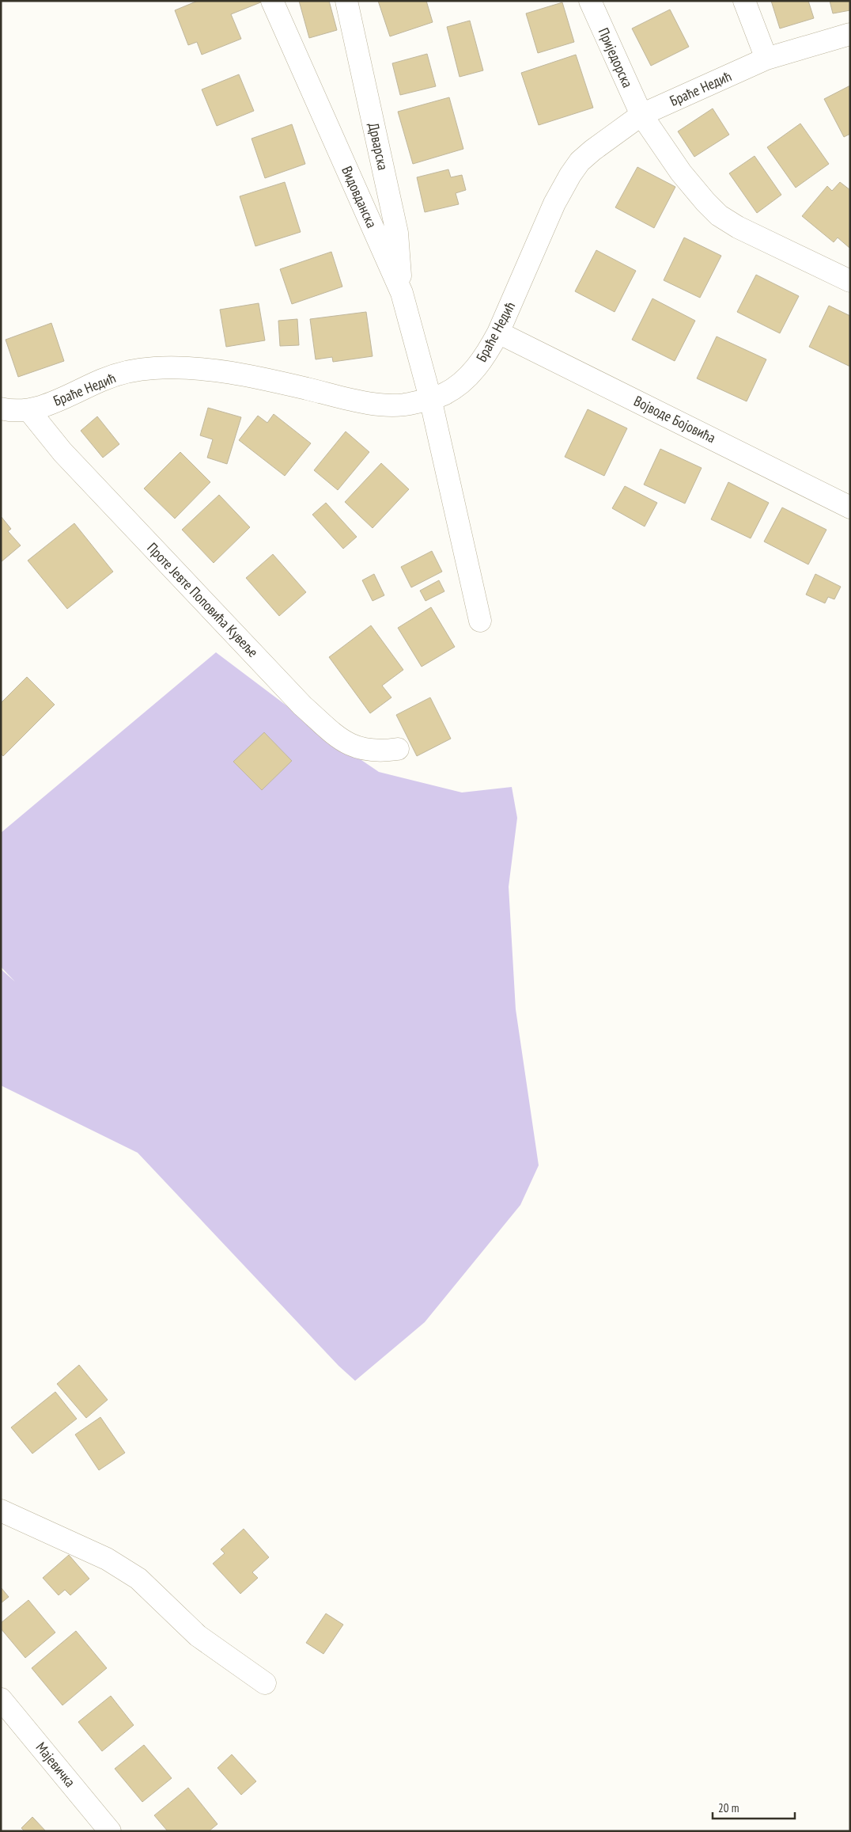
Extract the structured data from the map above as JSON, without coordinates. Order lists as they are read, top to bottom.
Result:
{
  "streets": {
    "street": [
      "Приједорска",
      "Браће Недић",
      "Дрварска",
      "Видовданска",
      "Војводе Бојовића",
      "Проте Јевте Поповића Кувеље",
      "Мајевичка"
    ]
  },
  "crossings": [
    ["Приједорска", "Браће Недић"],
    ["Браће Недић", "Видовданска"],
    ["Браће Недић", "Војводе Бојовића"],
    ["Браће Недић", "Проте Јевте Поповића Кувеље"],
    ["Дрварска", "Видовданска"]
  ],
  "scale_bar": "20 m"
}
